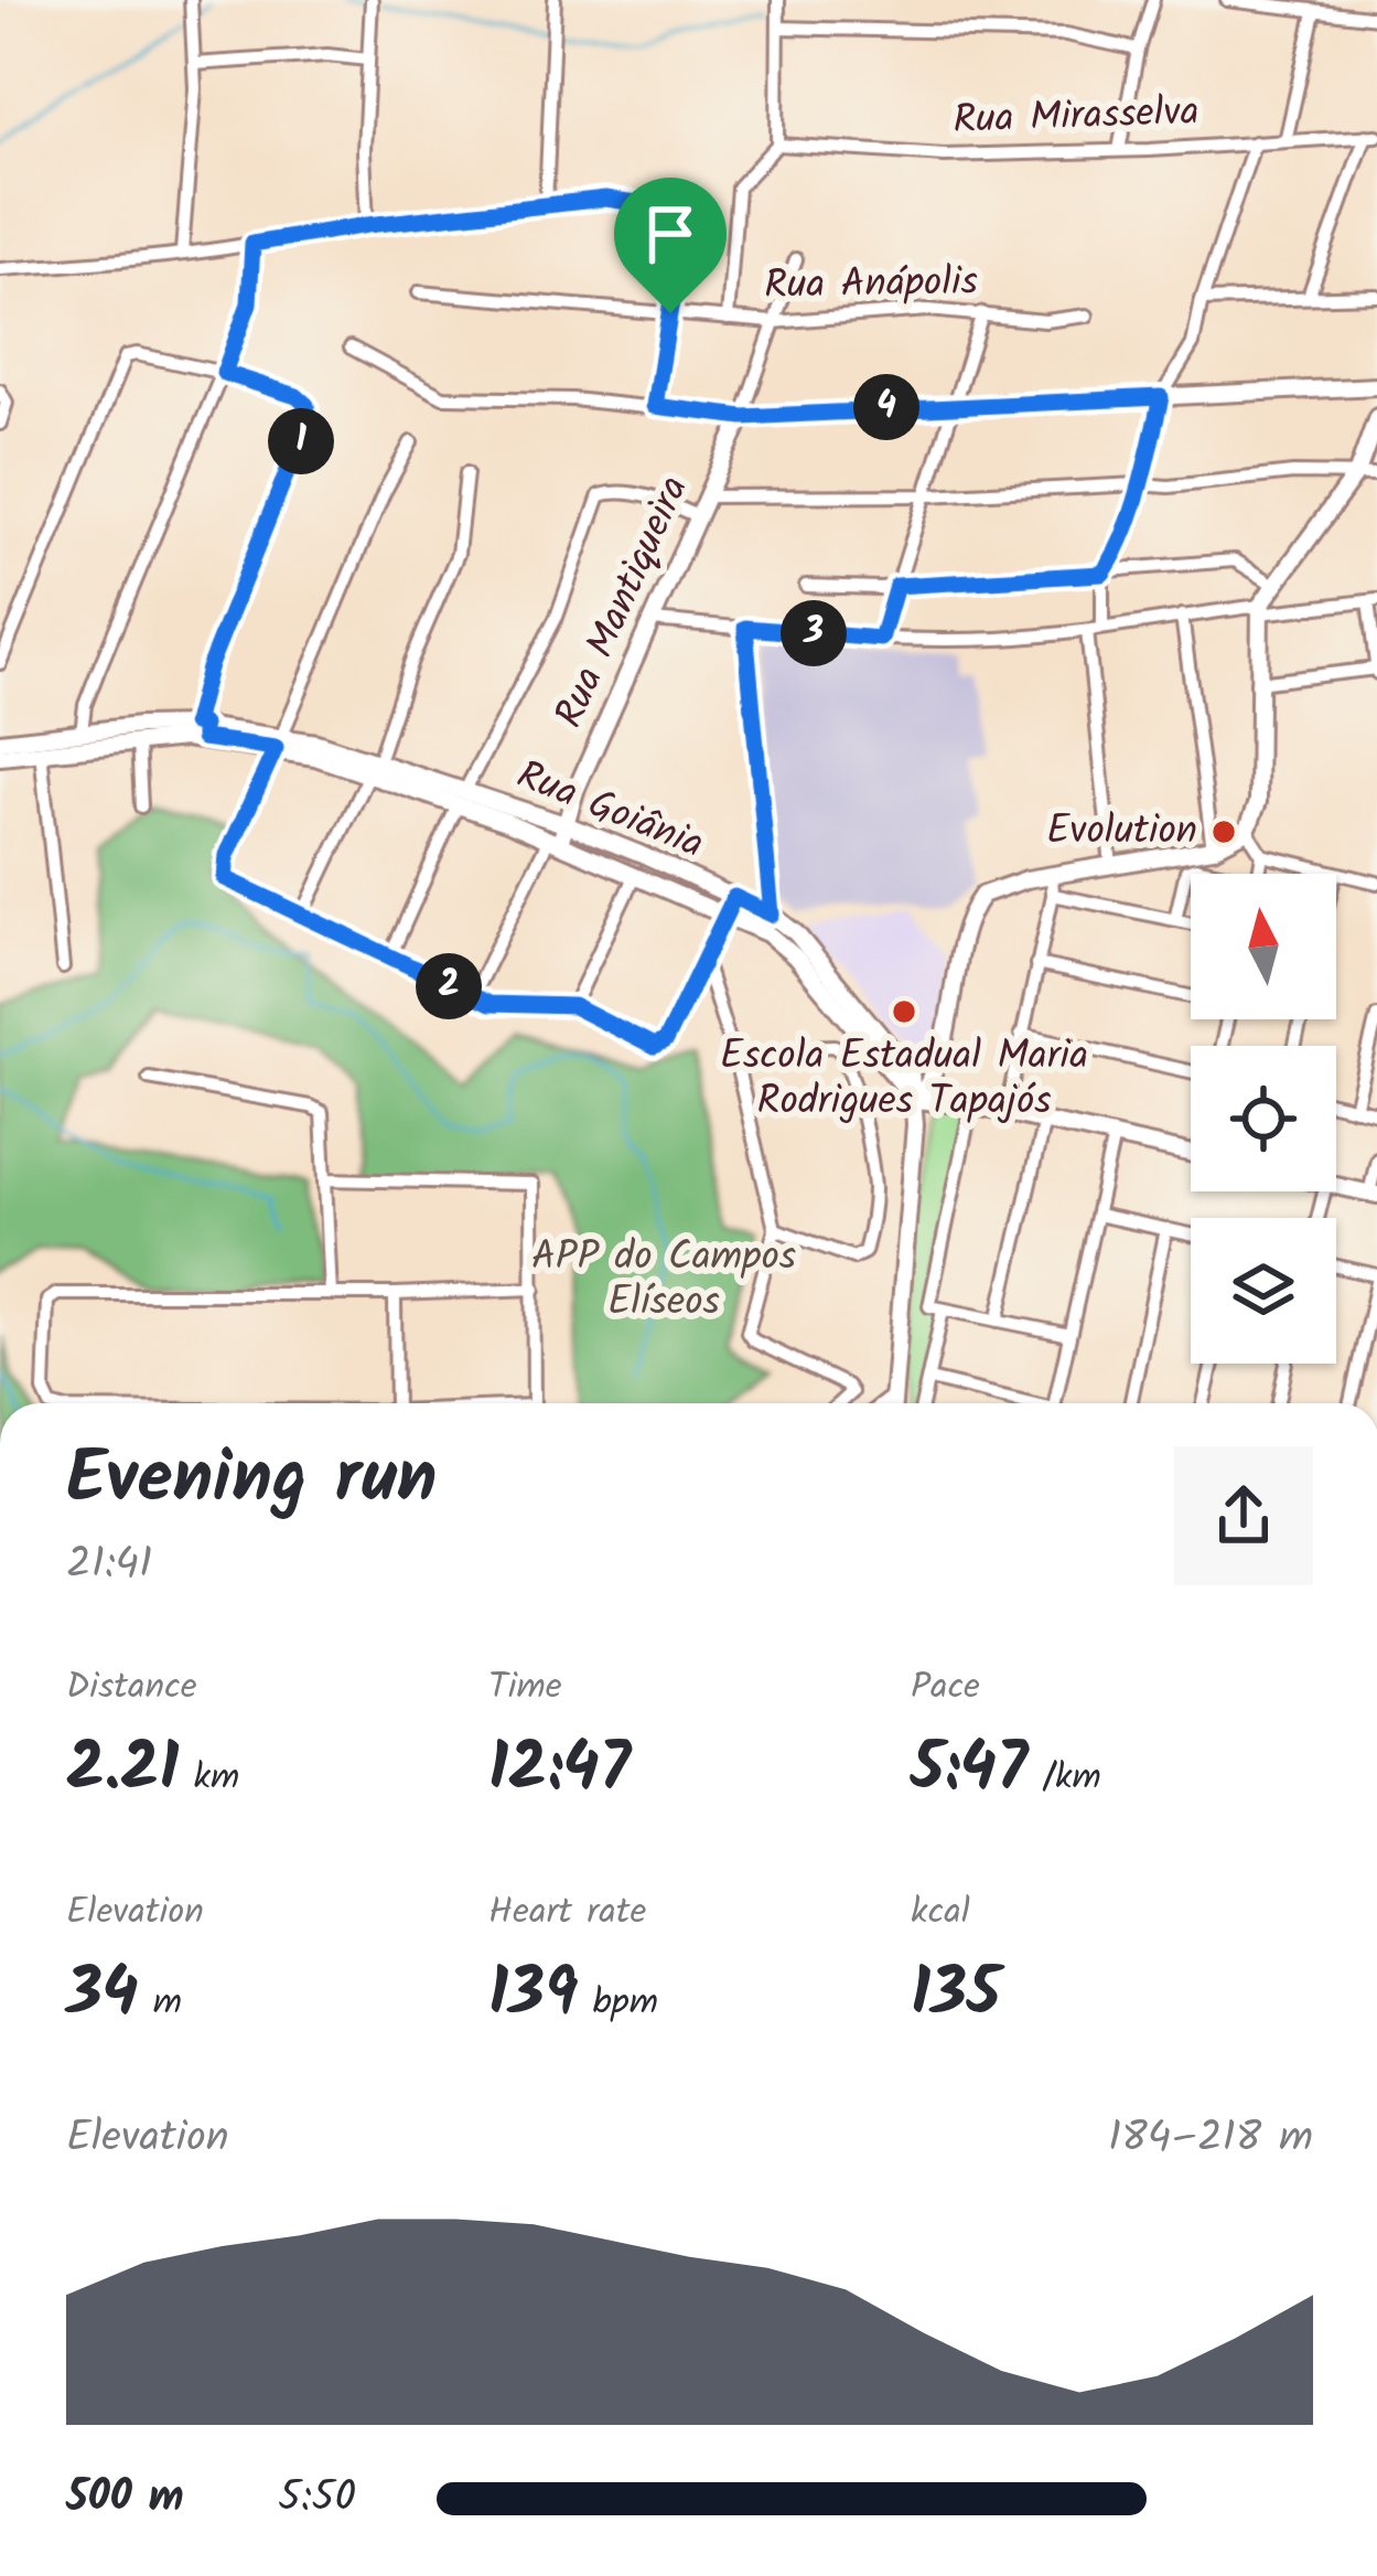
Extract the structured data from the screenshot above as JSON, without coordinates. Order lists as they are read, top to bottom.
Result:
{
  "streets": {
    "street": [
      "Rua Mirasselva",
      "Rua Anápolis",
      "Rua Mantiqueira",
      "Rua Goiânia"
    ]
  },
  "crossings": [
    ["Rua Anápolis", "Rua Mantiqueira"],
    ["Rua Mantiqueira", "Rua Goiânia"]
  ],
  "parks": ["APP do Campos Elíseos"],
  "places": ["Evolution", "Escola Estadual Maria Rodrigues Tapajós"],
  "north": "top",
  "page": {
    "pins": [
      "4",
      "1",
      "3",
      "2"
    ],
    "heading": ["Evening run", "21:41"],
    "stats": [
      ["Distance", "2.21 km"],
      ["Time", "12:47"],
      ["Pace", "5:47 /km"],
      ["Elevation", "34 m"],
      ["Heart rate", "139 bpm"],
      ["kcal", "135"]
    ],
    "chart": ["Elevation", "184–218 m"],
    "list": [
      {
        "name": "500 m",
        "note": "5:50"
      }
    ]
  }
}
